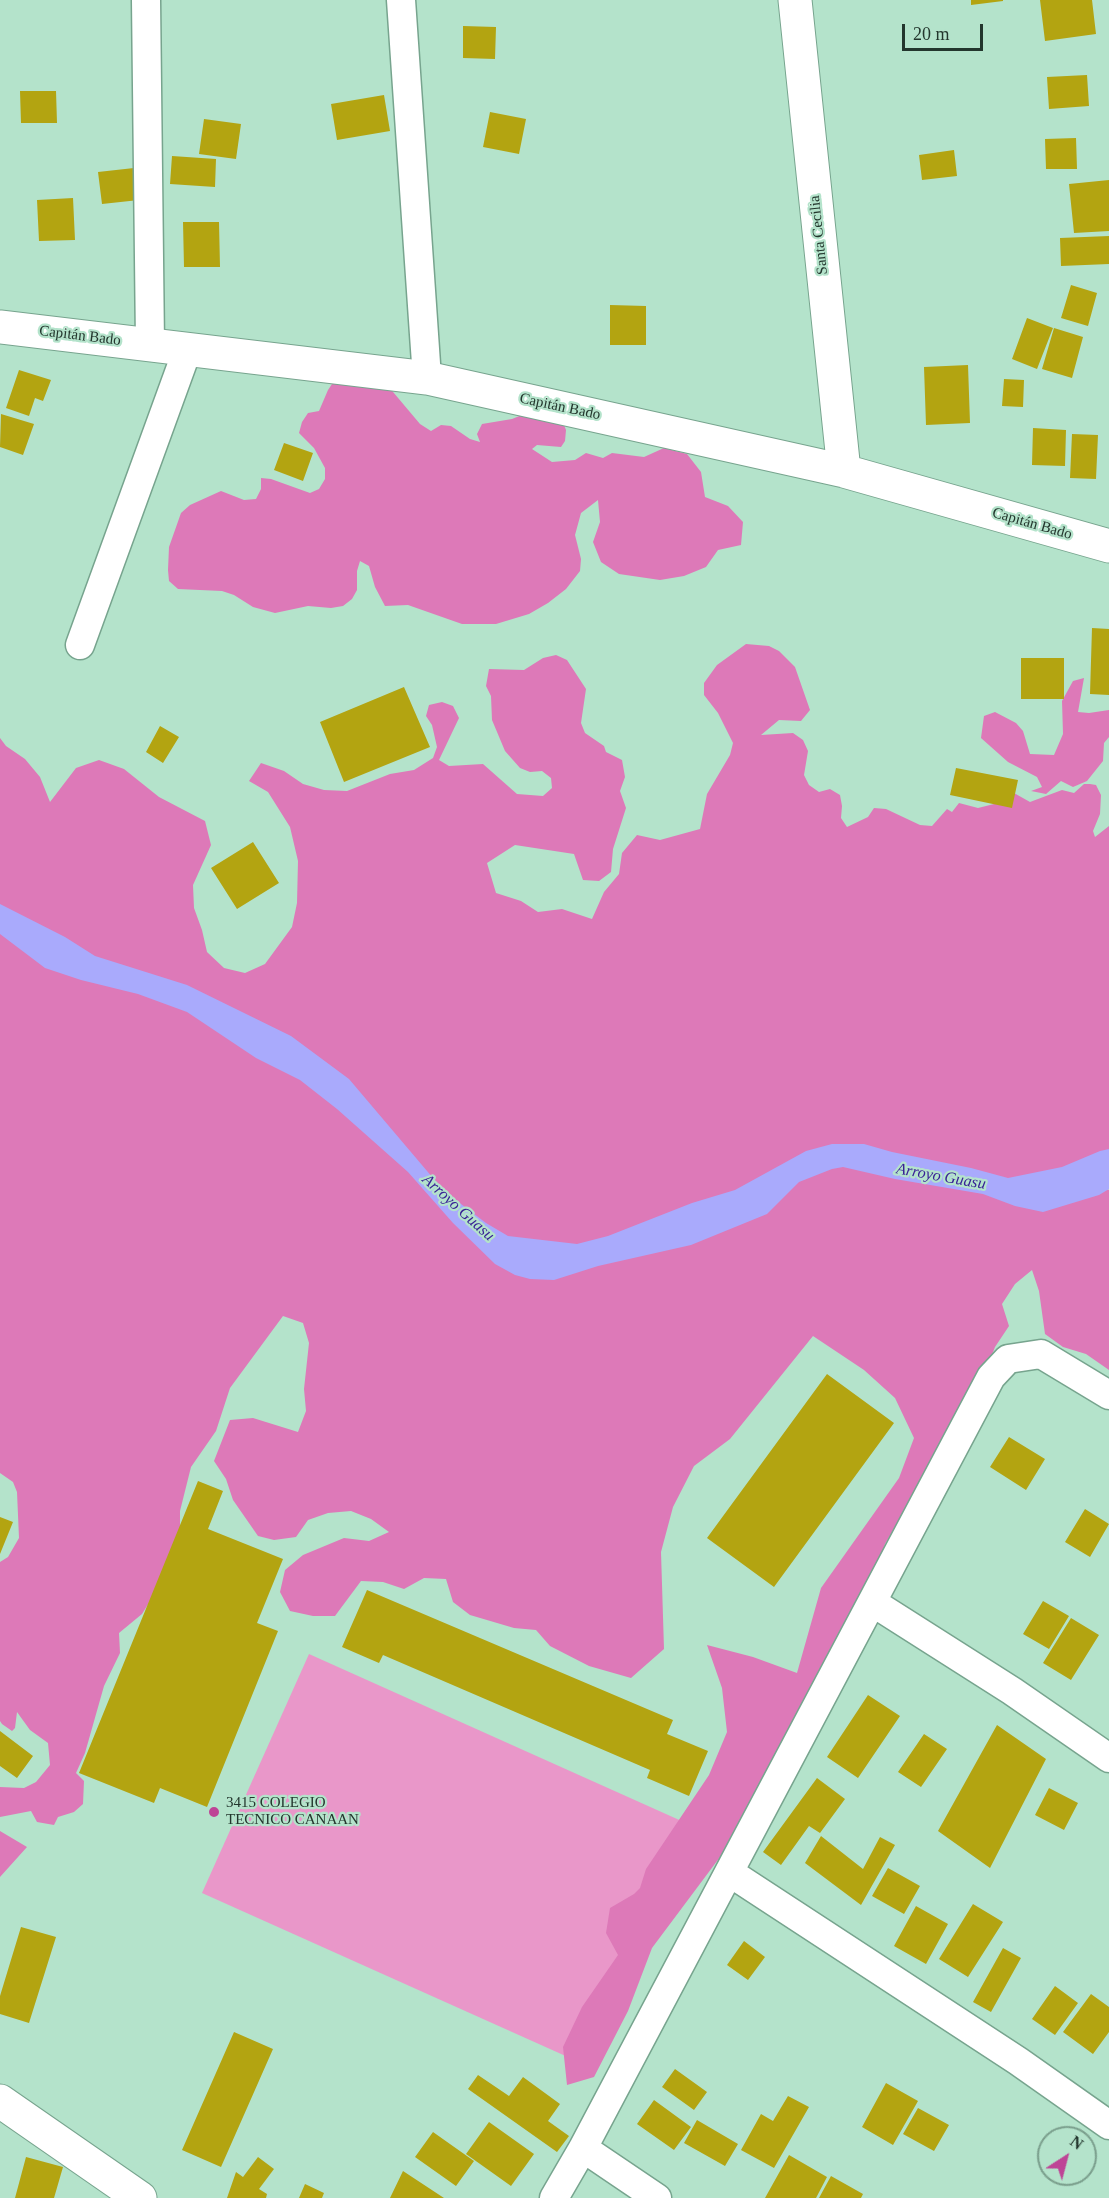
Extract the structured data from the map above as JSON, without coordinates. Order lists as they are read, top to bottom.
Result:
{
  "streets": {
    "street": ["Santa Cecilia", "Capitán Bado"]
  },
  "crossings": [
    ["Santa Cecilia", "Capitán Bado"]
  ],
  "water": ["Arroyo Guasu"],
  "places": ["3415 COLEGIO TECNICO CANAAN"],
  "scale_bar": "20 m",
  "north": "top right"
}
